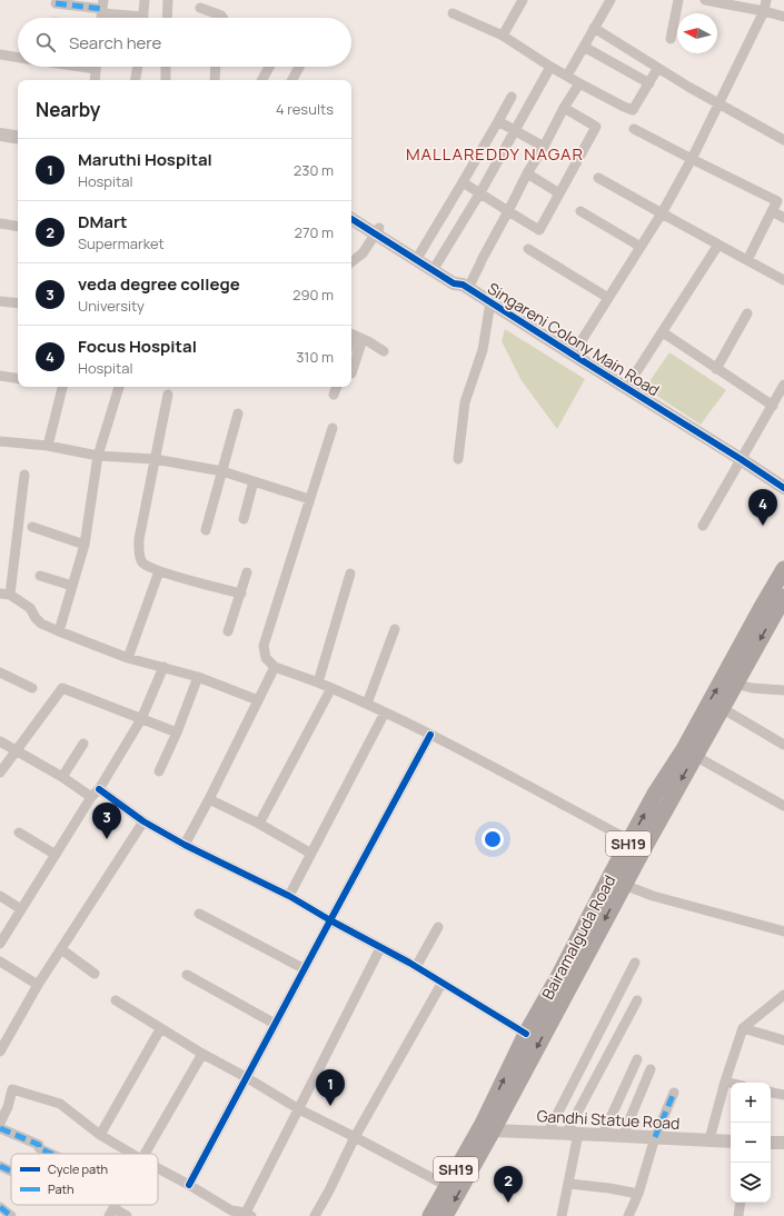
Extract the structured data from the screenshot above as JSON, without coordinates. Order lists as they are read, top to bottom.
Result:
{
  "streets": {
    "main road": ["SH19", "Bairamalguda Road"],
    "street": ["Singareni Colony Main Road", "Gandhi Statue Road"]
  },
  "crossings": [
    ["Bairamalguda Road", "Gandhi Statue Road"]
  ],
  "districts": ["MALLAREDDY NAGAR"],
  "legend": ["Cycle path", "Path"],
  "north": "left",
  "page": {
    "search": "Search here",
    "heading": ["Nearby", "4 results"],
    "list": [
      {
        "mark": "1",
        "name": "Maruthi Hospital",
        "note": "Hospital",
        "value": "230 m"
      },
      {
        "mark": "2",
        "name": "DMart",
        "note": "Supermarket",
        "value": "270 m"
      },
      {
        "mark": "3",
        "name": "veda degree college",
        "note": "University",
        "value": "290 m"
      },
      {
        "mark": "4",
        "name": "Focus Hospital",
        "note": "Hospital",
        "value": "310 m"
      }
    ],
    "pins": [
      "4",
      "3",
      "1",
      "2"
    ],
    "map_buttons": ["+", "−"]
  }
}
